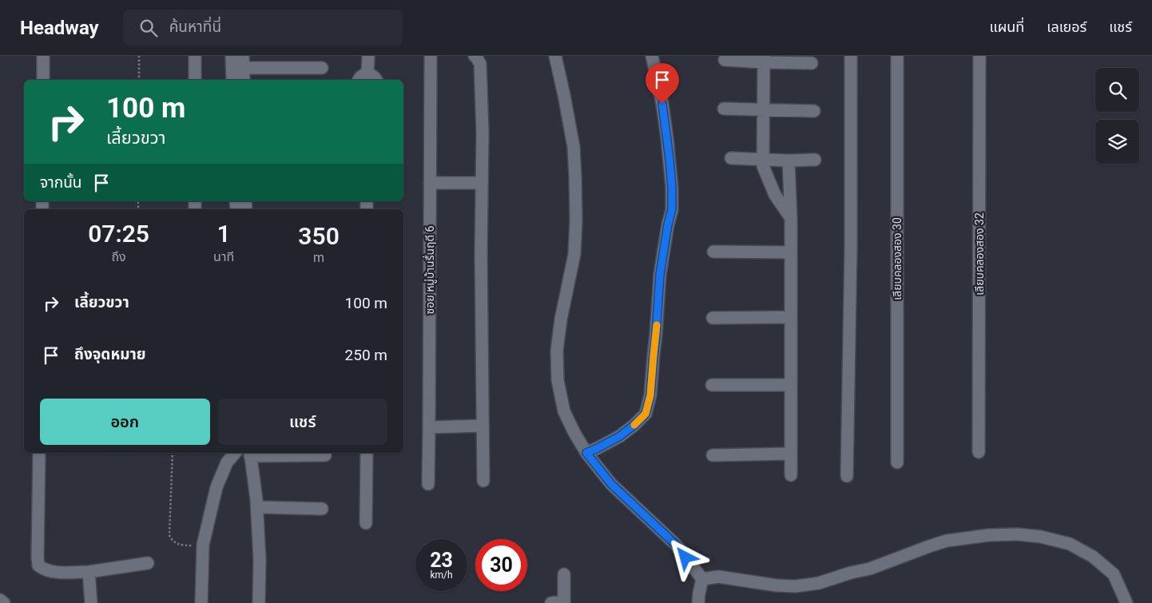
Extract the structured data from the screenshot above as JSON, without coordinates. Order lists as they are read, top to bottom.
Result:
{
  "streets": {
    "street": ["เลียบคลองสอง 32", "เลียบคลองสอง 30", "ซอย หมู่บ้านรื่นฤดี 6"]
  },
  "page": {
    "header": "Headway",
    "search": "ค้นหาที่นี่",
    "nav": ["แผนที่", "เลเยอร์", "แชร์"],
    "turn": ["100 m", "เลี้ยวขวา"],
    "then": "จากนั้น",
    "eta": [
      "07:25",
      "ถึง",
      "1",
      "นาที",
      "350",
      "m"
    ],
    "list": [
      {
        "name": "เลี้ยวขวา",
        "value": "100 m"
      },
      {
        "name": "ถึงจุดหมาย",
        "value": "250 m"
      }
    ],
    "buttons": ["ออก", "แชร์"],
    "speed": "23 km/h",
    "limit": "30"
  }
}
